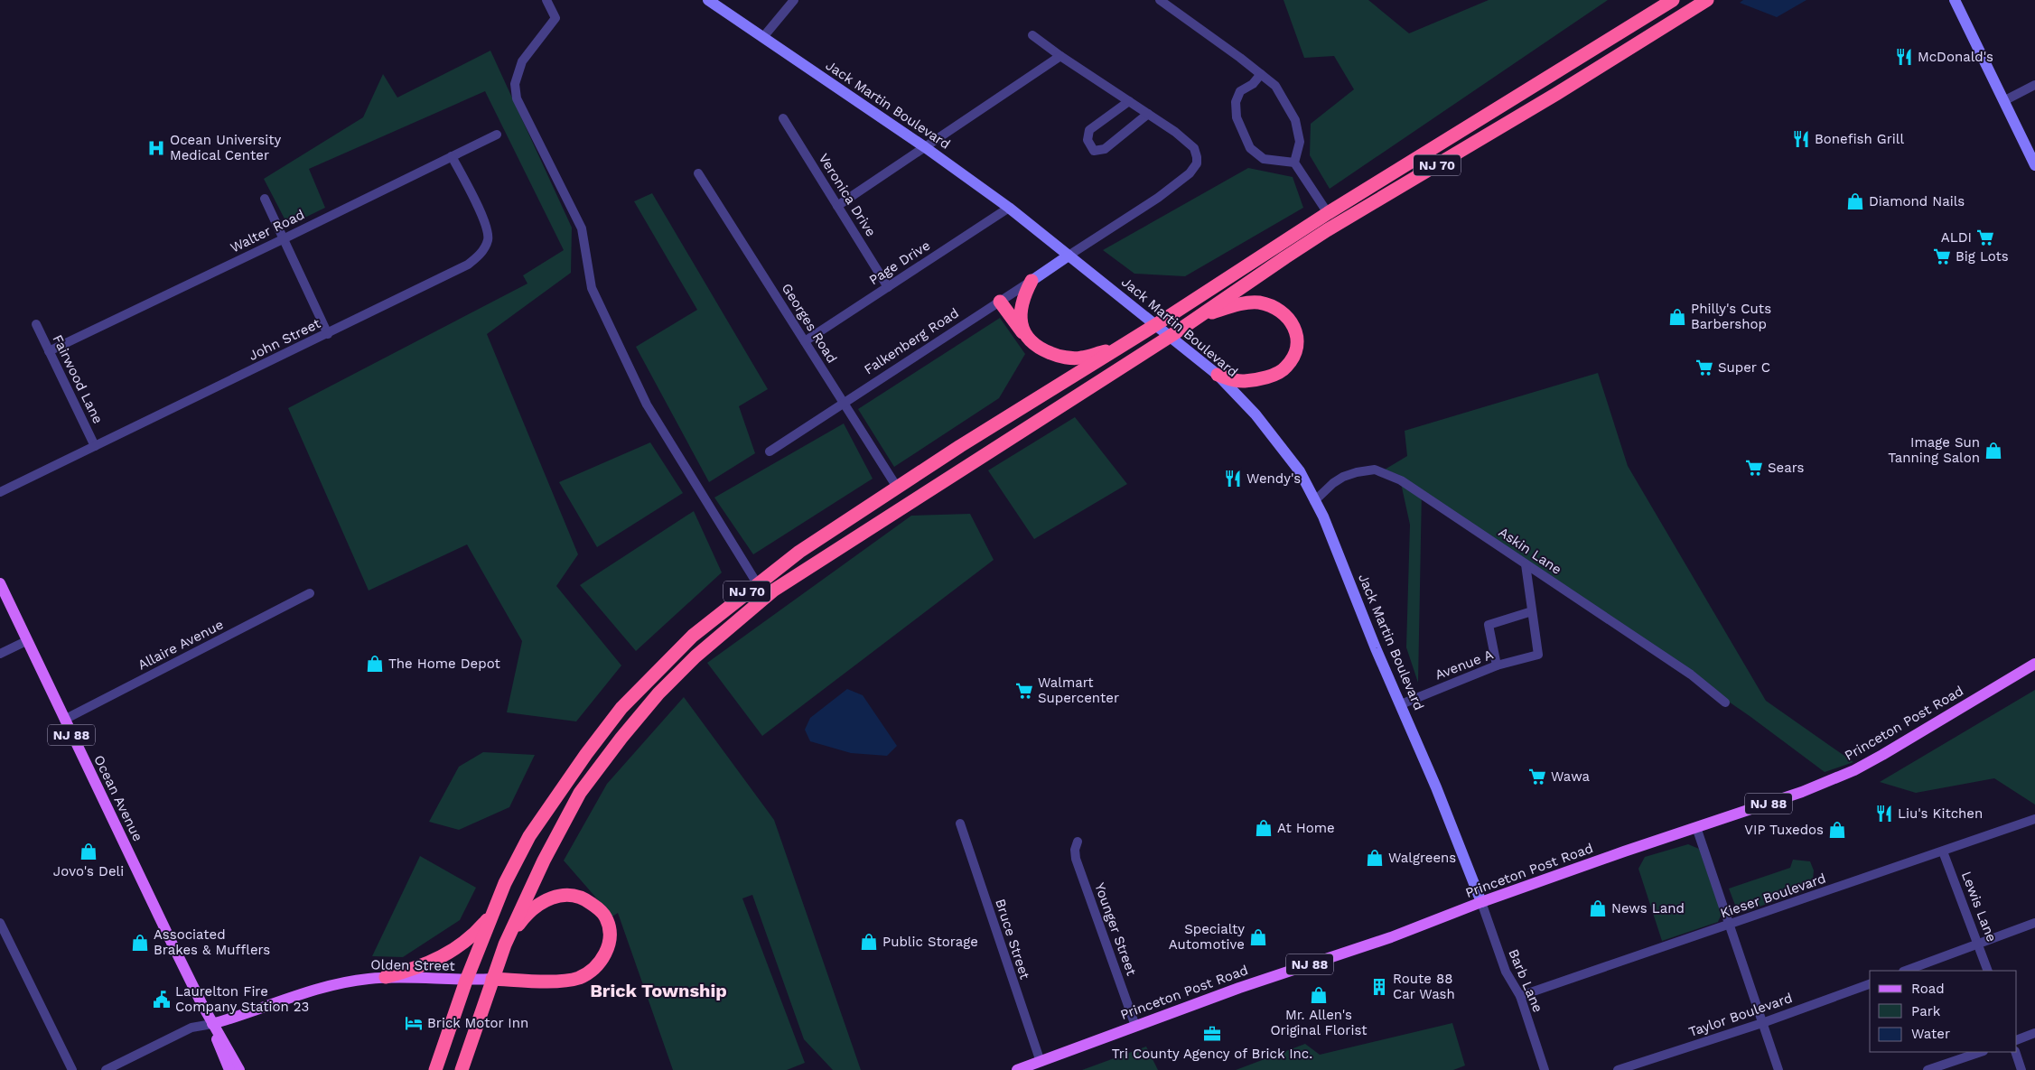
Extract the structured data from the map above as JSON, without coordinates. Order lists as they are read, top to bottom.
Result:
{
  "streets": {
    "highway": ["NJ 70"],
    "main road": [
      "Princeton Post Road",
      "NJ 88",
      "Ocean Avenue",
      "Olden Street"
    ],
    "street": [
      "Jack Martin Boulevard",
      "Veronica Drive",
      "Walter Road",
      "Page Drive",
      "Georges Road",
      "John Street",
      "Falkenberg Road",
      "Fairwood Lane",
      "Askin Lane",
      "Allaire Avenue",
      "Avenue A",
      "Kieser Boulevard",
      "Lewis Lane",
      "Younger Street",
      "Bruce Street",
      "Barb Lane",
      "Taylor Boulevard"
    ]
  },
  "crossings": [
    ["Jack Martin Boulevard", "NJ 70"],
    ["Jack Martin Boulevard", "Page Drive"],
    ["Jack Martin Boulevard", "Falkenberg Road"],
    ["Jack Martin Boulevard", "Askin Lane"],
    ["Jack Martin Boulevard", "Avenue A"],
    ["Jack Martin Boulevard", "Princeton Post Road"],
    ["Jack Martin Boulevard", "Barb Lane"],
    ["NJ 70", "Georges Road"],
    ["NJ 70", "Olden Street"],
    ["Veronica Drive", "Page Drive"],
    ["Walter Road", "John Street"],
    ["Walter Road", "Fairwood Lane"],
    ["Page Drive", "Georges Road"],
    ["Georges Road", "Falkenberg Road"],
    ["John Street", "Fairwood Lane"],
    ["Allaire Avenue", "Ocean Avenue"],
    ["Princeton Post Road", "Younger Street"],
    ["Princeton Post Road", "Bruce Street"],
    ["Princeton Post Road", "Barb Lane"],
    ["Ocean Avenue", "Olden Street"],
    ["Kieser Boulevard", "Lewis Lane"],
    ["Kieser Boulevard", "Barb Lane"]
  ],
  "districts": ["Brick Township"],
  "places": {
    "restaurant": [
      "McDonald's",
      "Bonefish Grill",
      "Wendy's",
      "Liu's Kitchen"
    ],
    "hospital": ["Ocean University Medical Center"],
    "shop": [
      "Diamond Nails",
      "Philly's Cuts Barbershop",
      "Image Sun Tanning Salon",
      "The Home Depot",
      "At Home",
      "VIP Tuxedos",
      "Jovo's Deli",
      "Walgreens",
      "News Land",
      "Specialty Automotive",
      "Public Storage",
      "Associated Brakes & Mufflers",
      "Mr. Allen's Original Florist"
    ],
    "supermarket": [
      "ALDI",
      "Big Lots",
      "Super C",
      "Sears",
      "Walmart Supercenter",
      "Wawa"
    ],
    "building": ["Route 88 Car Wash"],
    "public building": ["Laurelton Fire Company Station 23"],
    "hotel": ["Brick Motor Inn"],
    "office": ["Tri County Agency of Brick Inc."]
  },
  "legend": ["Road", "Park", "Water"]
}
